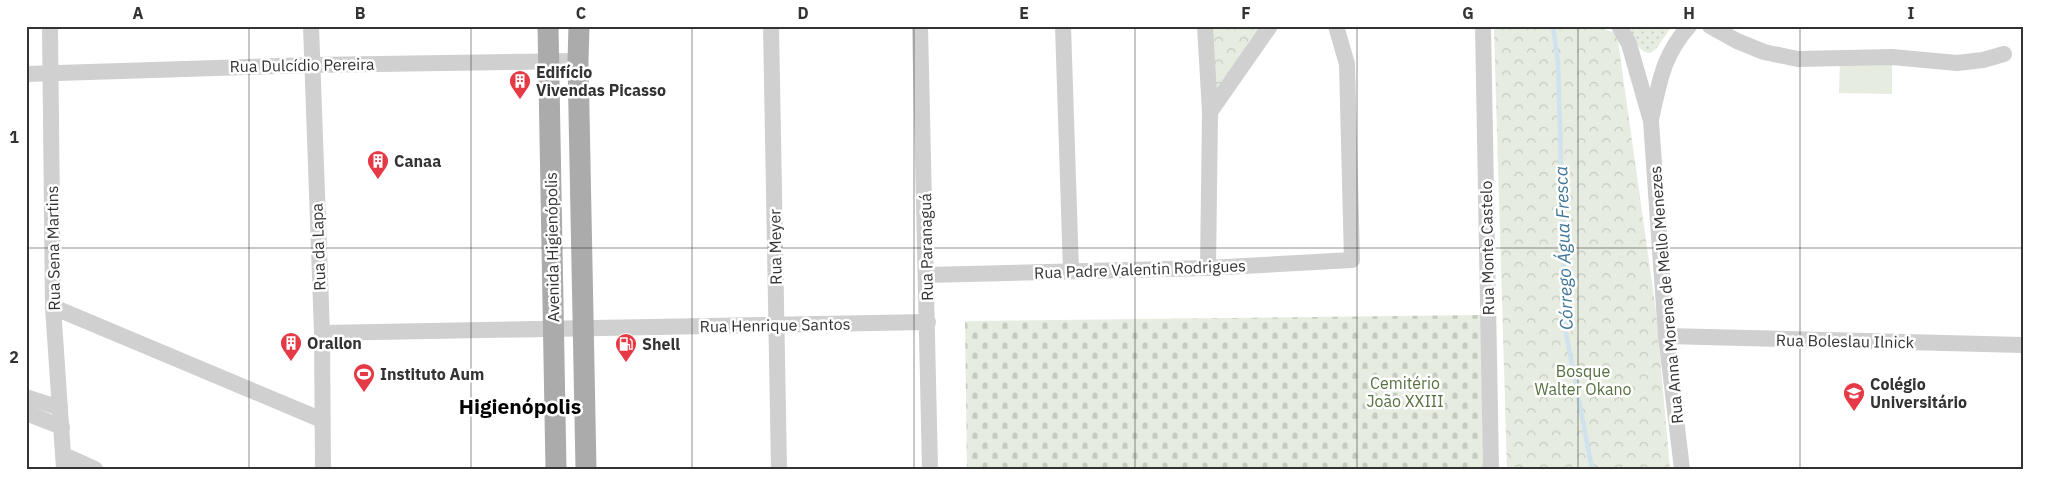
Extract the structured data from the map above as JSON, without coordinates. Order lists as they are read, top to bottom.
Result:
{
  "streets": {
    "main road": ["Avenida Higienópolis"],
    "street": [
      "Rua Dulcídio Pereira",
      "Rua da Lapa",
      "Rua Meyer",
      "Rua Paranaguá",
      "Rua Sena Martins",
      "Rua Monte Castelo",
      "Rua Padre Valentin Rodrigues",
      "Rua Anna Morena de Mello Menezes",
      "Rua Henrique Santos",
      "Rua Boleslau Ilnick"
    ]
  },
  "crossings": [
    ["Rua Dulcídio Pereira", "Rua da Lapa"],
    ["Rua Dulcídio Pereira", "Avenida Higienópolis"],
    ["Rua Dulcídio Pereira", "Rua Sena Martins"],
    ["Rua da Lapa", "Rua Henrique Santos"],
    ["Avenida Higienópolis", "Rua Henrique Santos"],
    ["Rua Meyer", "Rua Henrique Santos"],
    ["Rua Paranaguá", "Rua Padre Valentin Rodrigues"],
    ["Rua Paranaguá", "Rua Henrique Santos"],
    ["Rua Anna Morena de Mello Menezes", "Rua Boleslau Ilnick"]
  ],
  "districts": ["Higienópolis"],
  "water": ["Córrego Água Fresca"],
  "parks": ["Bosque Walter Okano", "Cemitério João XXIII"],
  "places": {
    "building": ["Edifício Vivendas Picasso", "Canaa", "Orallon"],
    "fuel station": ["Shell"],
    "sports": ["Instituto Aum"],
    "school or university": ["Colégio Universitário"]
  },
  "grid": {
    "columns": [
      "A",
      "B",
      "C",
      "D",
      "E",
      "F",
      "G",
      "H",
      "I"
    ],
    "rows": ["1", "2"]
  }
}
